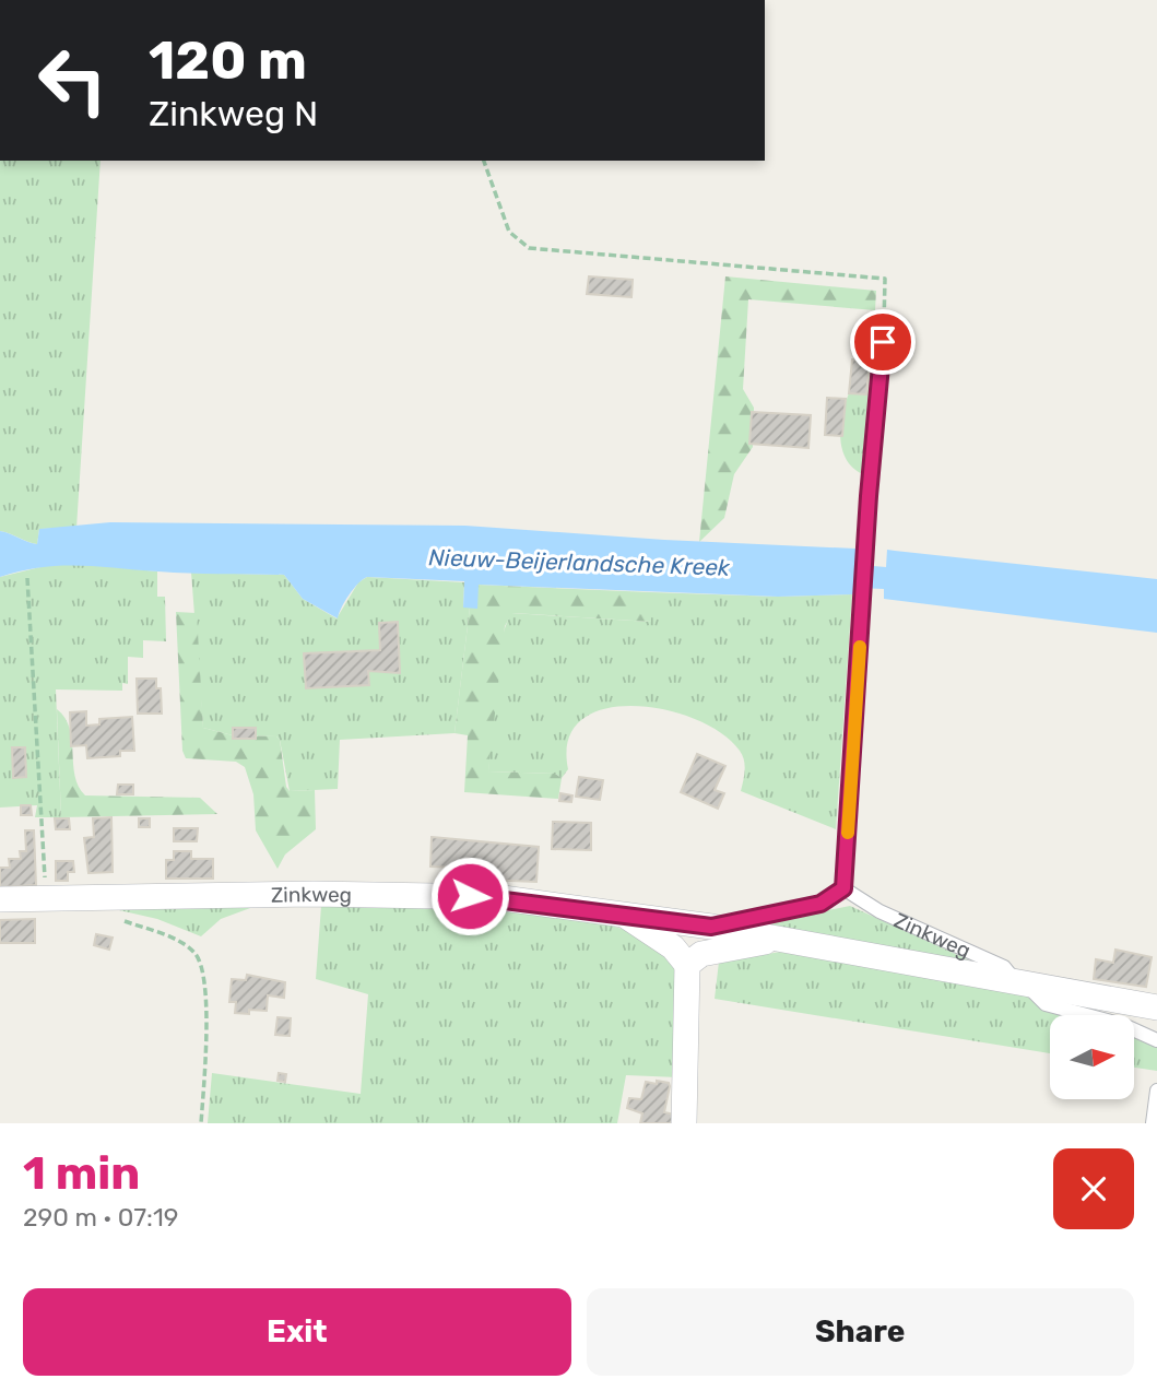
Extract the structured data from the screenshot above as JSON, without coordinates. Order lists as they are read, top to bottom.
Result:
{
  "streets": {
    "street": ["Zinkweg"]
  },
  "water": ["Nieuw-Beijerlandsche Kreek"],
  "north": "right",
  "page": {
    "turn": ["120 m", "Zinkweg N"],
    "heading": ["1 min", "290 m · 07:19"],
    "buttons": ["Exit", "Share"]
  }
}
